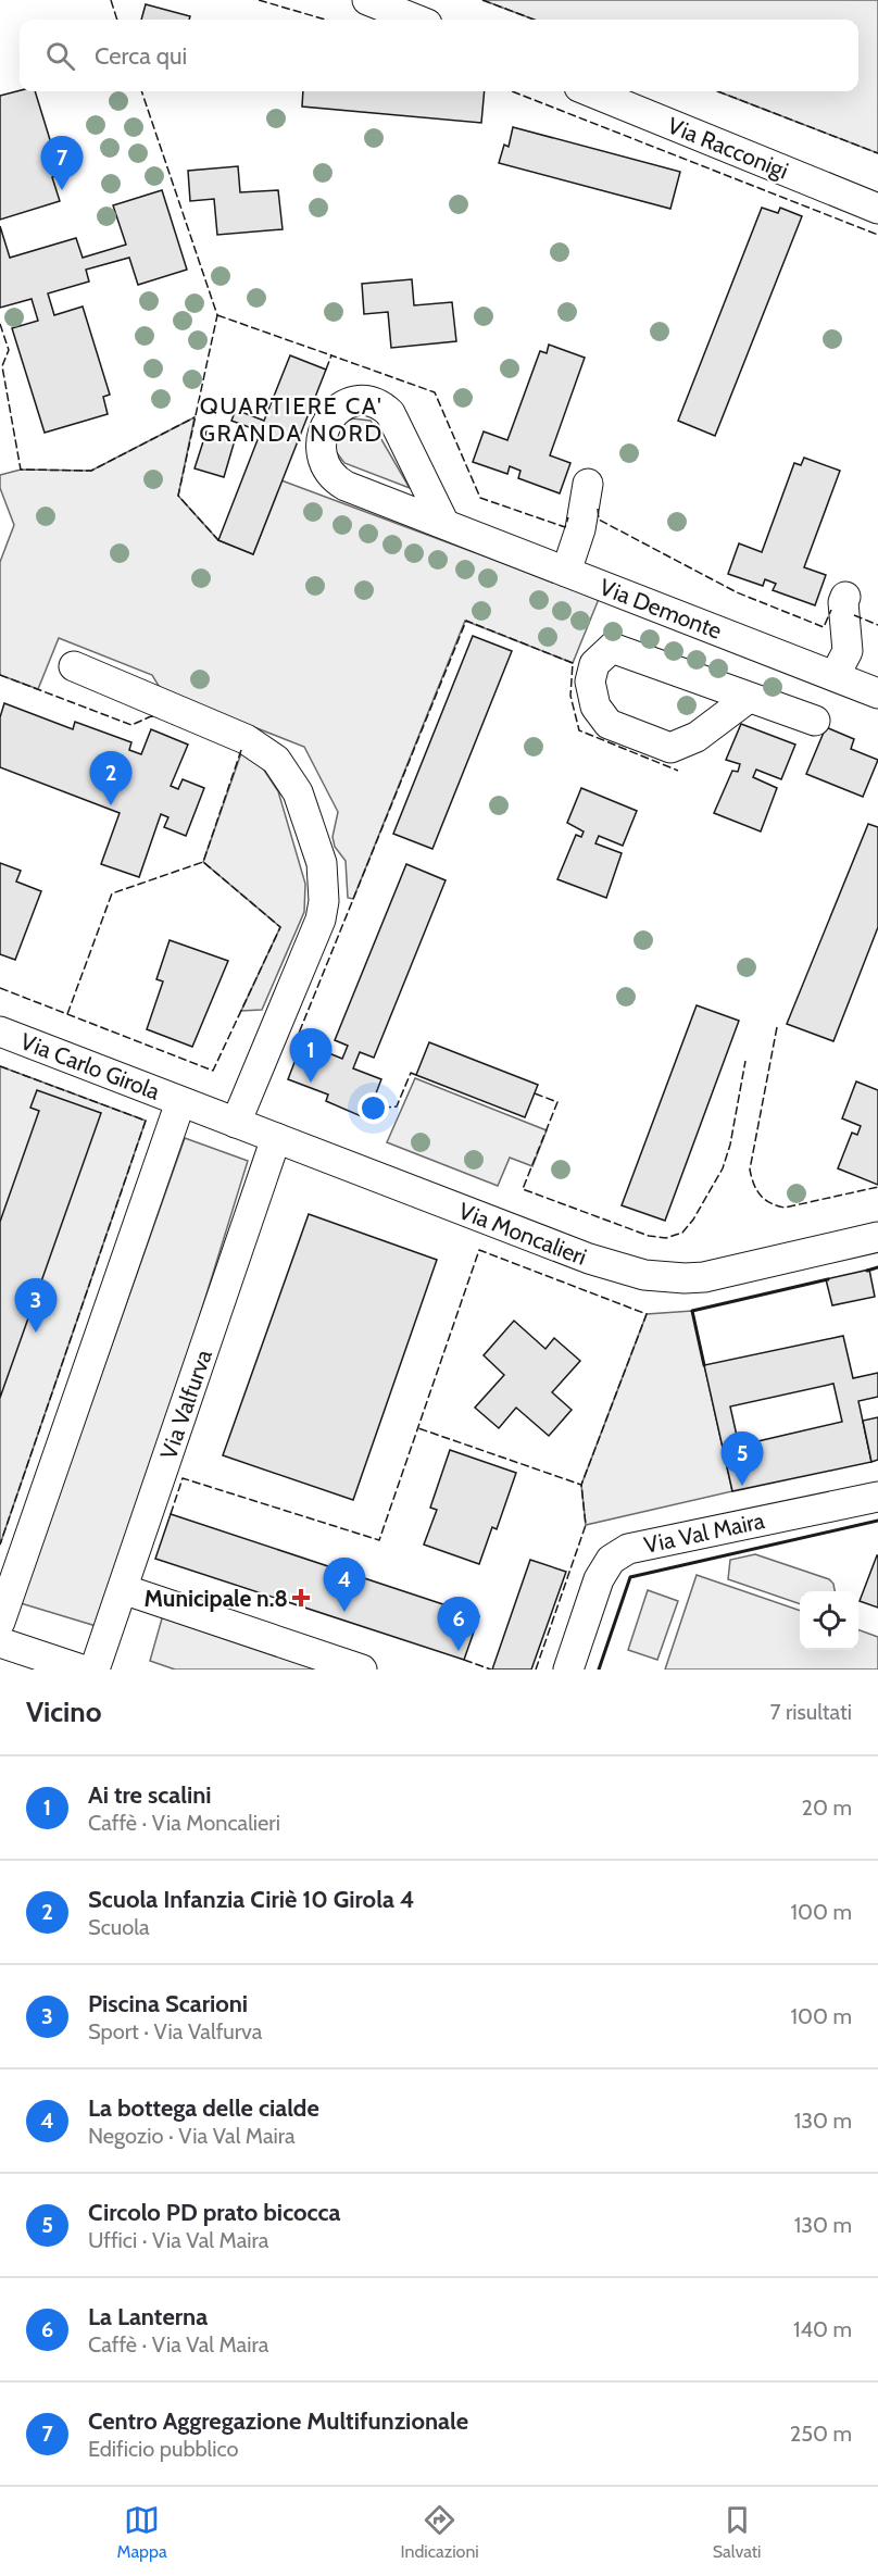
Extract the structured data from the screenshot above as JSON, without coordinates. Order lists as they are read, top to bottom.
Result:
{
  "streets": {
    "street": [
      "Via Racconigi",
      "Via Demonte",
      "Via Carlo Girola",
      "Via Moncalieri",
      "Via Valfurva",
      "Via Val Maira"
    ]
  },
  "crossings": [
    ["Via Carlo Girola", "Via Moncalieri"],
    ["Via Moncalieri", "Via Valfurva"]
  ],
  "districts": ["QUARTIERE CA' GRANDA NORD"],
  "places": {
    "health": ["Municipale n.8"]
  },
  "page": {
    "search": "Cerca qui",
    "pins": [
      "7",
      "2",
      "1",
      "3",
      "5",
      "4",
      "6"
    ],
    "heading": ["Vicino", "7 risultati"],
    "list": [
      {
        "mark": "1",
        "name": "Ai tre scalini",
        "note": "Caffè · Via Moncalieri",
        "value": "20 m"
      },
      {
        "mark": "2",
        "name": "Scuola Infanzia Ciriè 10 Girola 4",
        "note": "Scuola",
        "value": "100 m"
      },
      {
        "mark": "3",
        "name": "Piscina Scarioni",
        "note": "Sport · Via Valfurva",
        "value": "100 m"
      },
      {
        "mark": "4",
        "name": "La bottega delle cialde",
        "note": "Negozio · Via Val Maira",
        "value": "130 m"
      },
      {
        "mark": "5",
        "name": "Circolo PD prato bicocca",
        "note": "Uffici · Via Val Maira",
        "value": "130 m"
      },
      {
        "mark": "6",
        "name": "La Lanterna",
        "note": "Caffè · Via Val Maira",
        "value": "140 m"
      },
      {
        "mark": "7",
        "name": "Centro Aggregazione Multifunzionale",
        "note": "Edificio pubblico",
        "value": "250 m"
      }
    ],
    "nav": ["Mappa", "Indicazioni", "Salvati"]
  }
}
